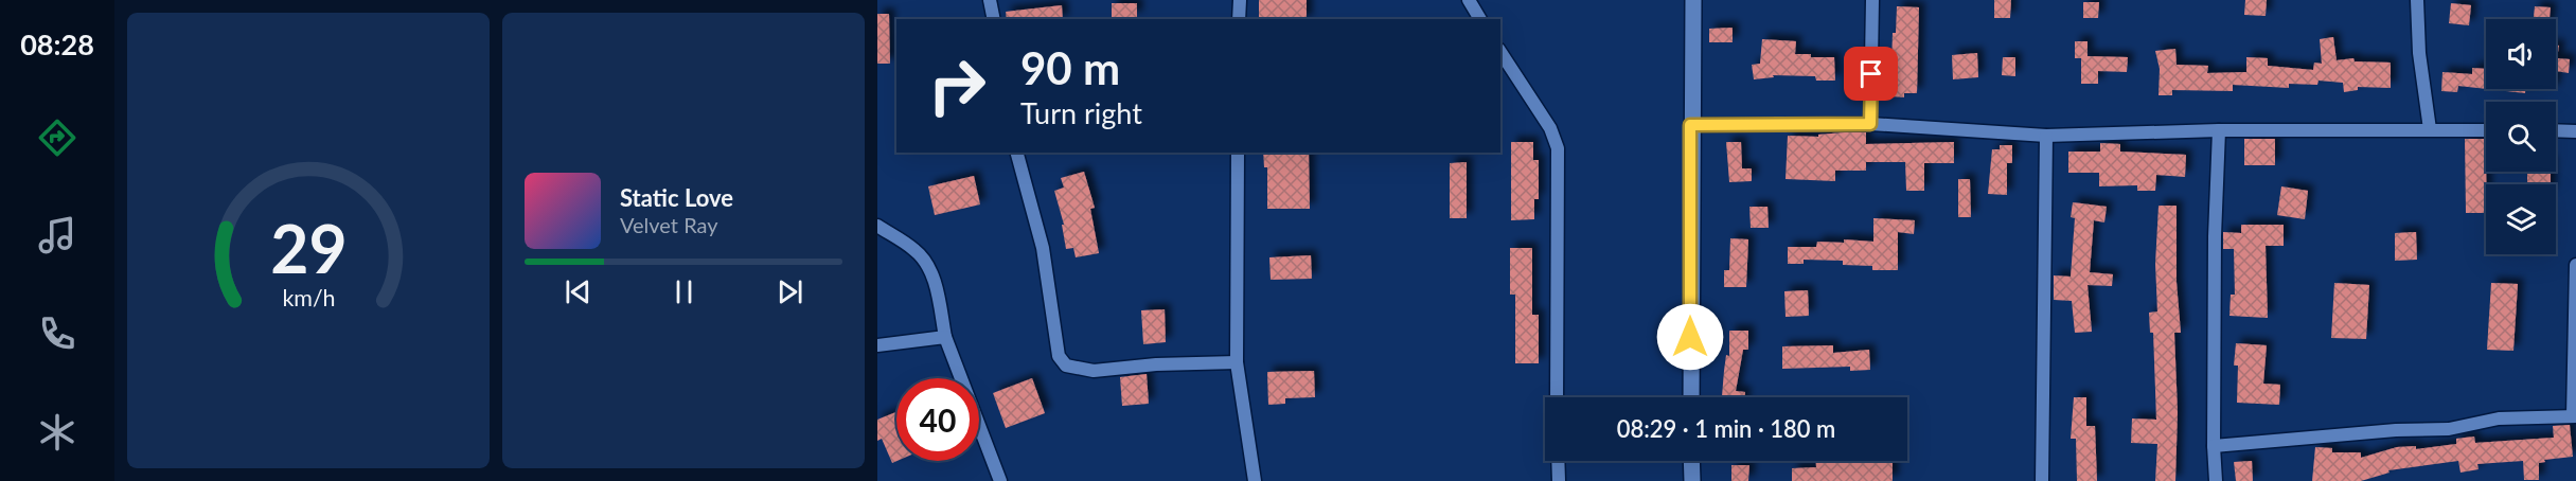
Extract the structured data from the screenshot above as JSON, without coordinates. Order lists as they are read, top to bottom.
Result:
{
  "page": {
    "tabs": "08:28",
    "turn": ["90 m", "Turn right"],
    "song": ["Static Love", "Velvet Ray"],
    "limit": "40",
    "trip": "08:29 · 1 min · 180 m",
    "gauge": ["29", "km/h"]
  }
}
